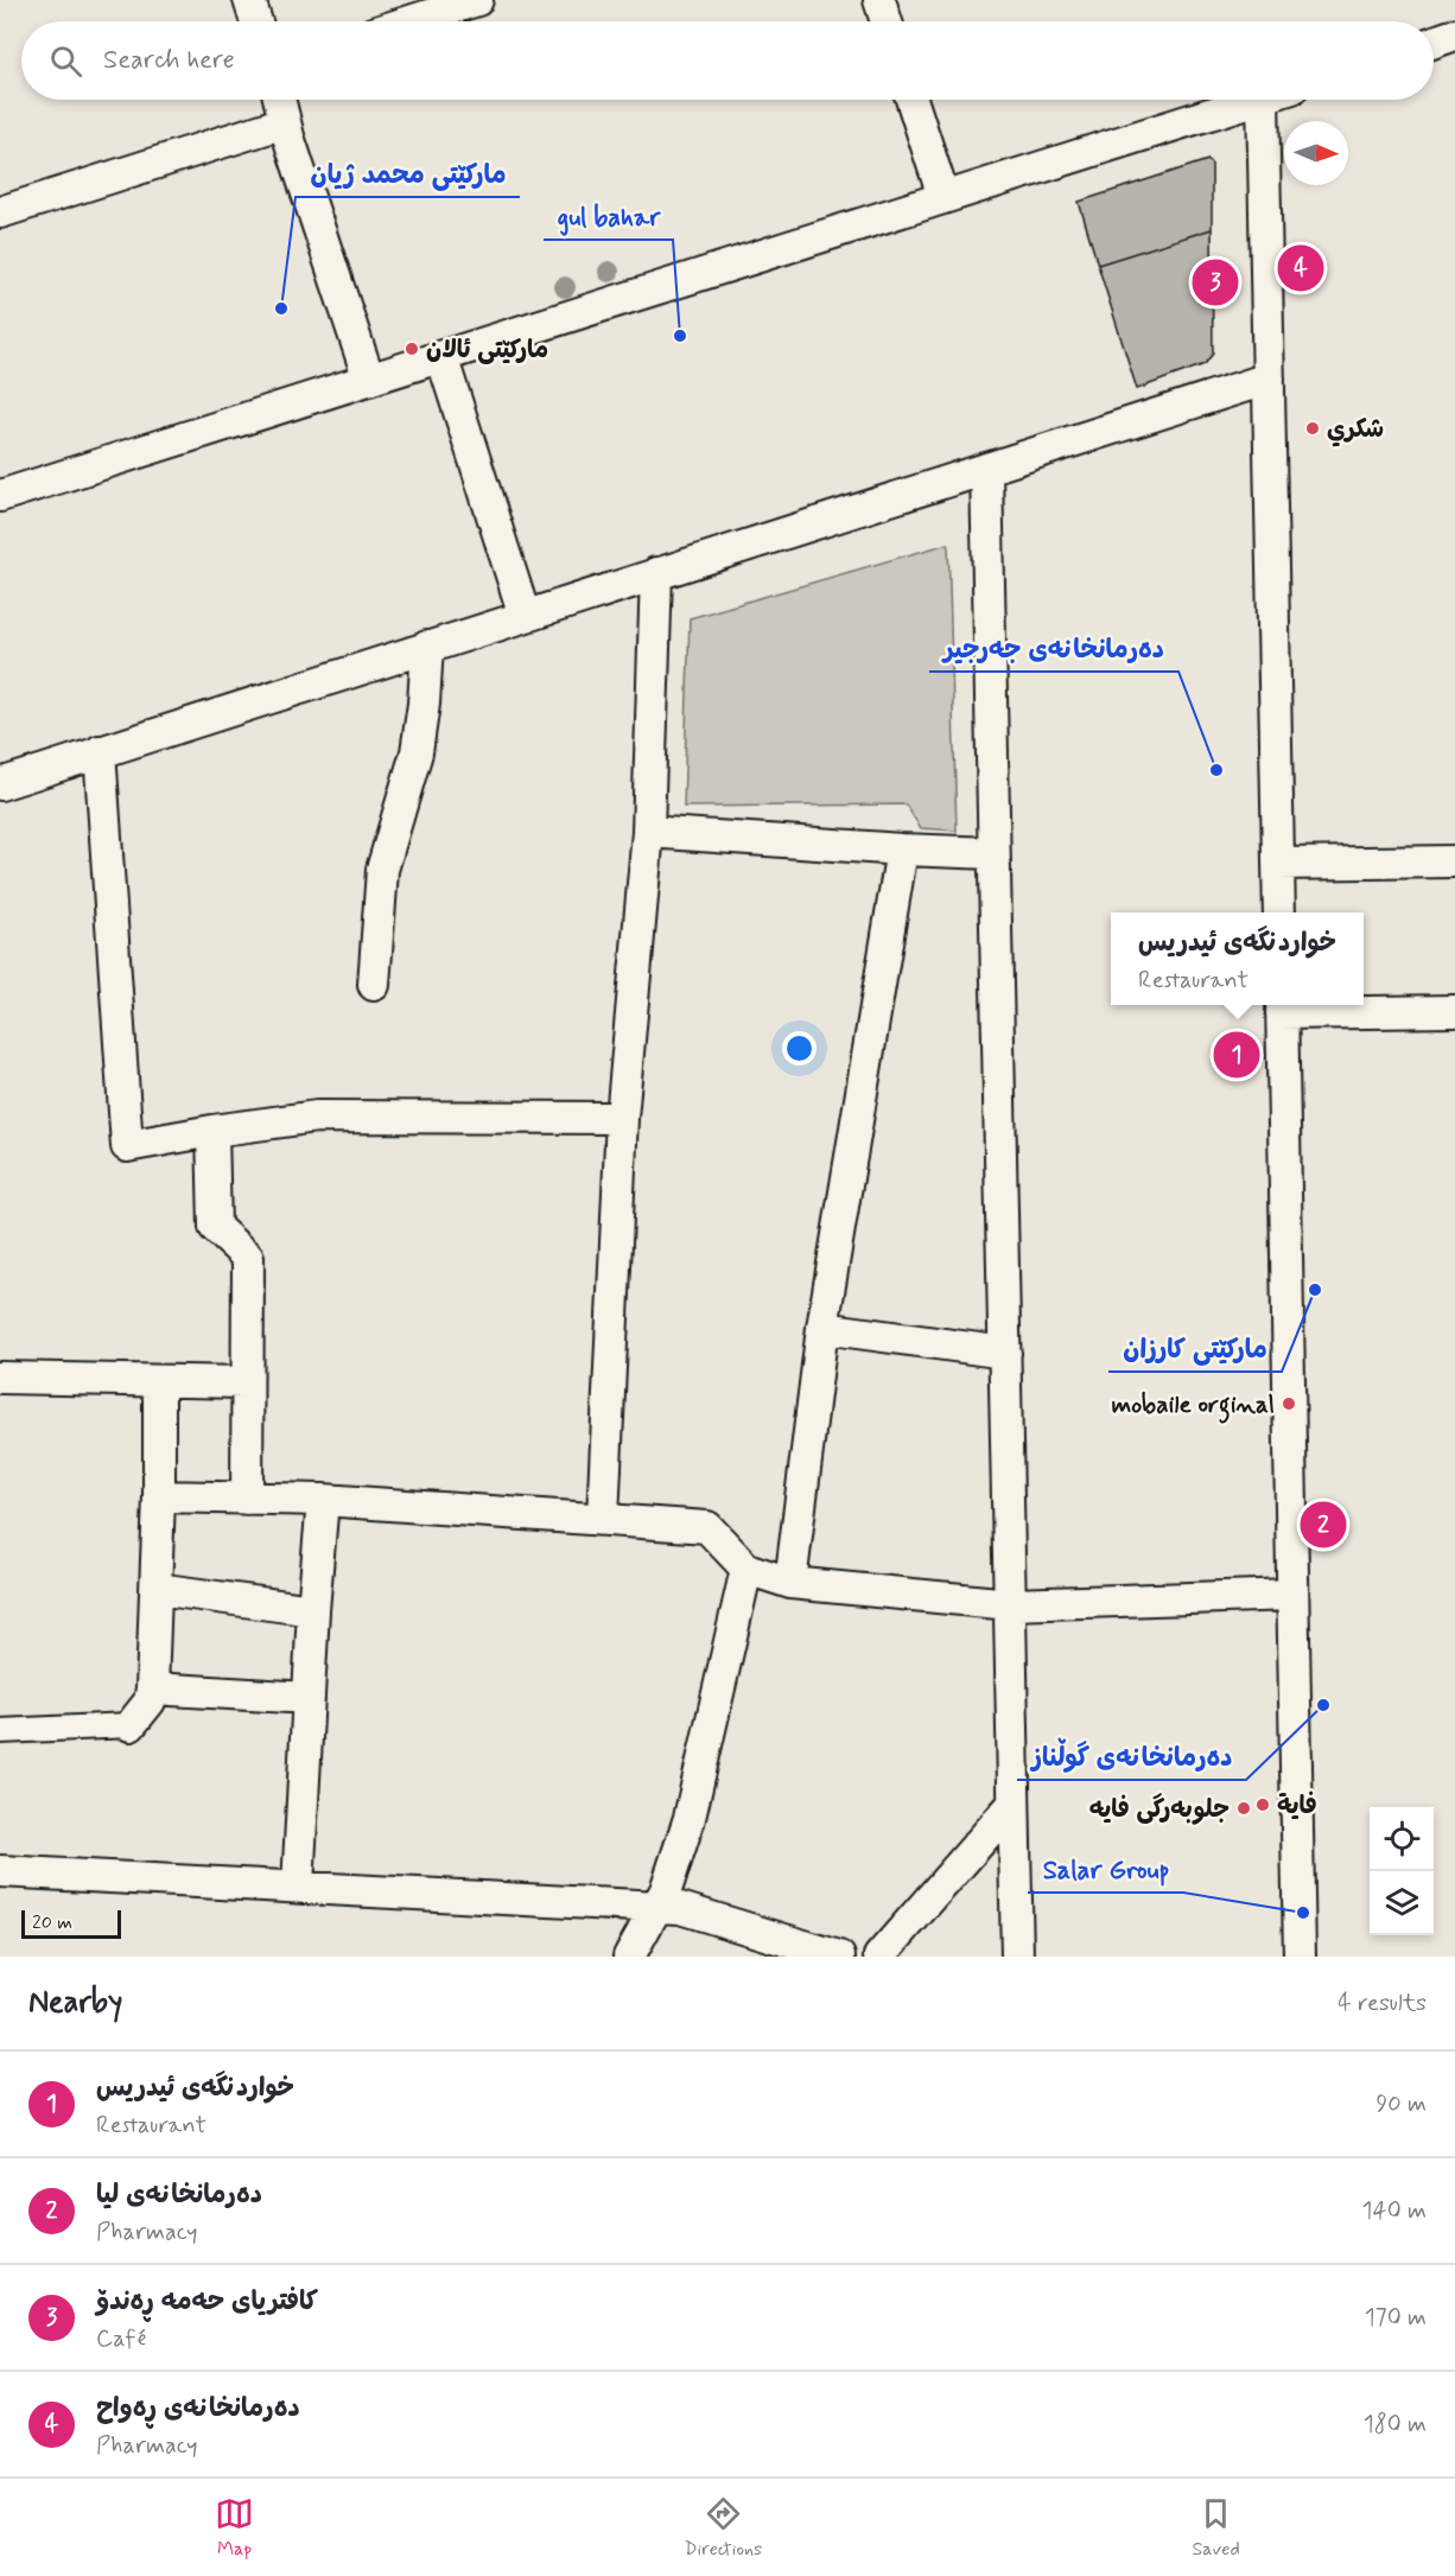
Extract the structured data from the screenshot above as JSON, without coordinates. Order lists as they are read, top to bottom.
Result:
{
  "places": [
    "مارکێتی محمد ژیان",
    "gul bahar",
    "مارکێتی ئالان",
    "شكري",
    "دەرمانخانەی جەرجیر",
    "مارکێتی کارزان",
    "mobaile orginal",
    "دەرمانخانەی گوڵناز",
    "فایة",
    "جلوبەرگی فایە",
    "Salar Group"
  ],
  "scale_bar": "20 m",
  "north": "right",
  "page": {
    "search": "Search here",
    "pins": [
      "4",
      "3",
      "1",
      "2"
    ],
    "popup": ["خواردنگەی ئیدریس", "Restaurant"],
    "scale": "20 m",
    "heading": ["Nearby", "4 results"],
    "list": [
      {
        "mark": "1",
        "name": "خواردنگەی ئیدریس",
        "note": "Restaurant",
        "value": "90 m"
      },
      {
        "mark": "2",
        "name": "دەرمانخانەی لیا",
        "note": "Pharmacy",
        "value": "140 m"
      },
      {
        "mark": "3",
        "name": "کافتریای حەمە ڕەندۆ",
        "note": "Café",
        "value": "170 m"
      },
      {
        "mark": "4",
        "name": "دەرمانخانەی ڕەواح",
        "note": "Pharmacy",
        "value": "180 m"
      }
    ],
    "nav": ["Map", "Directions", "Saved"]
  }
}
